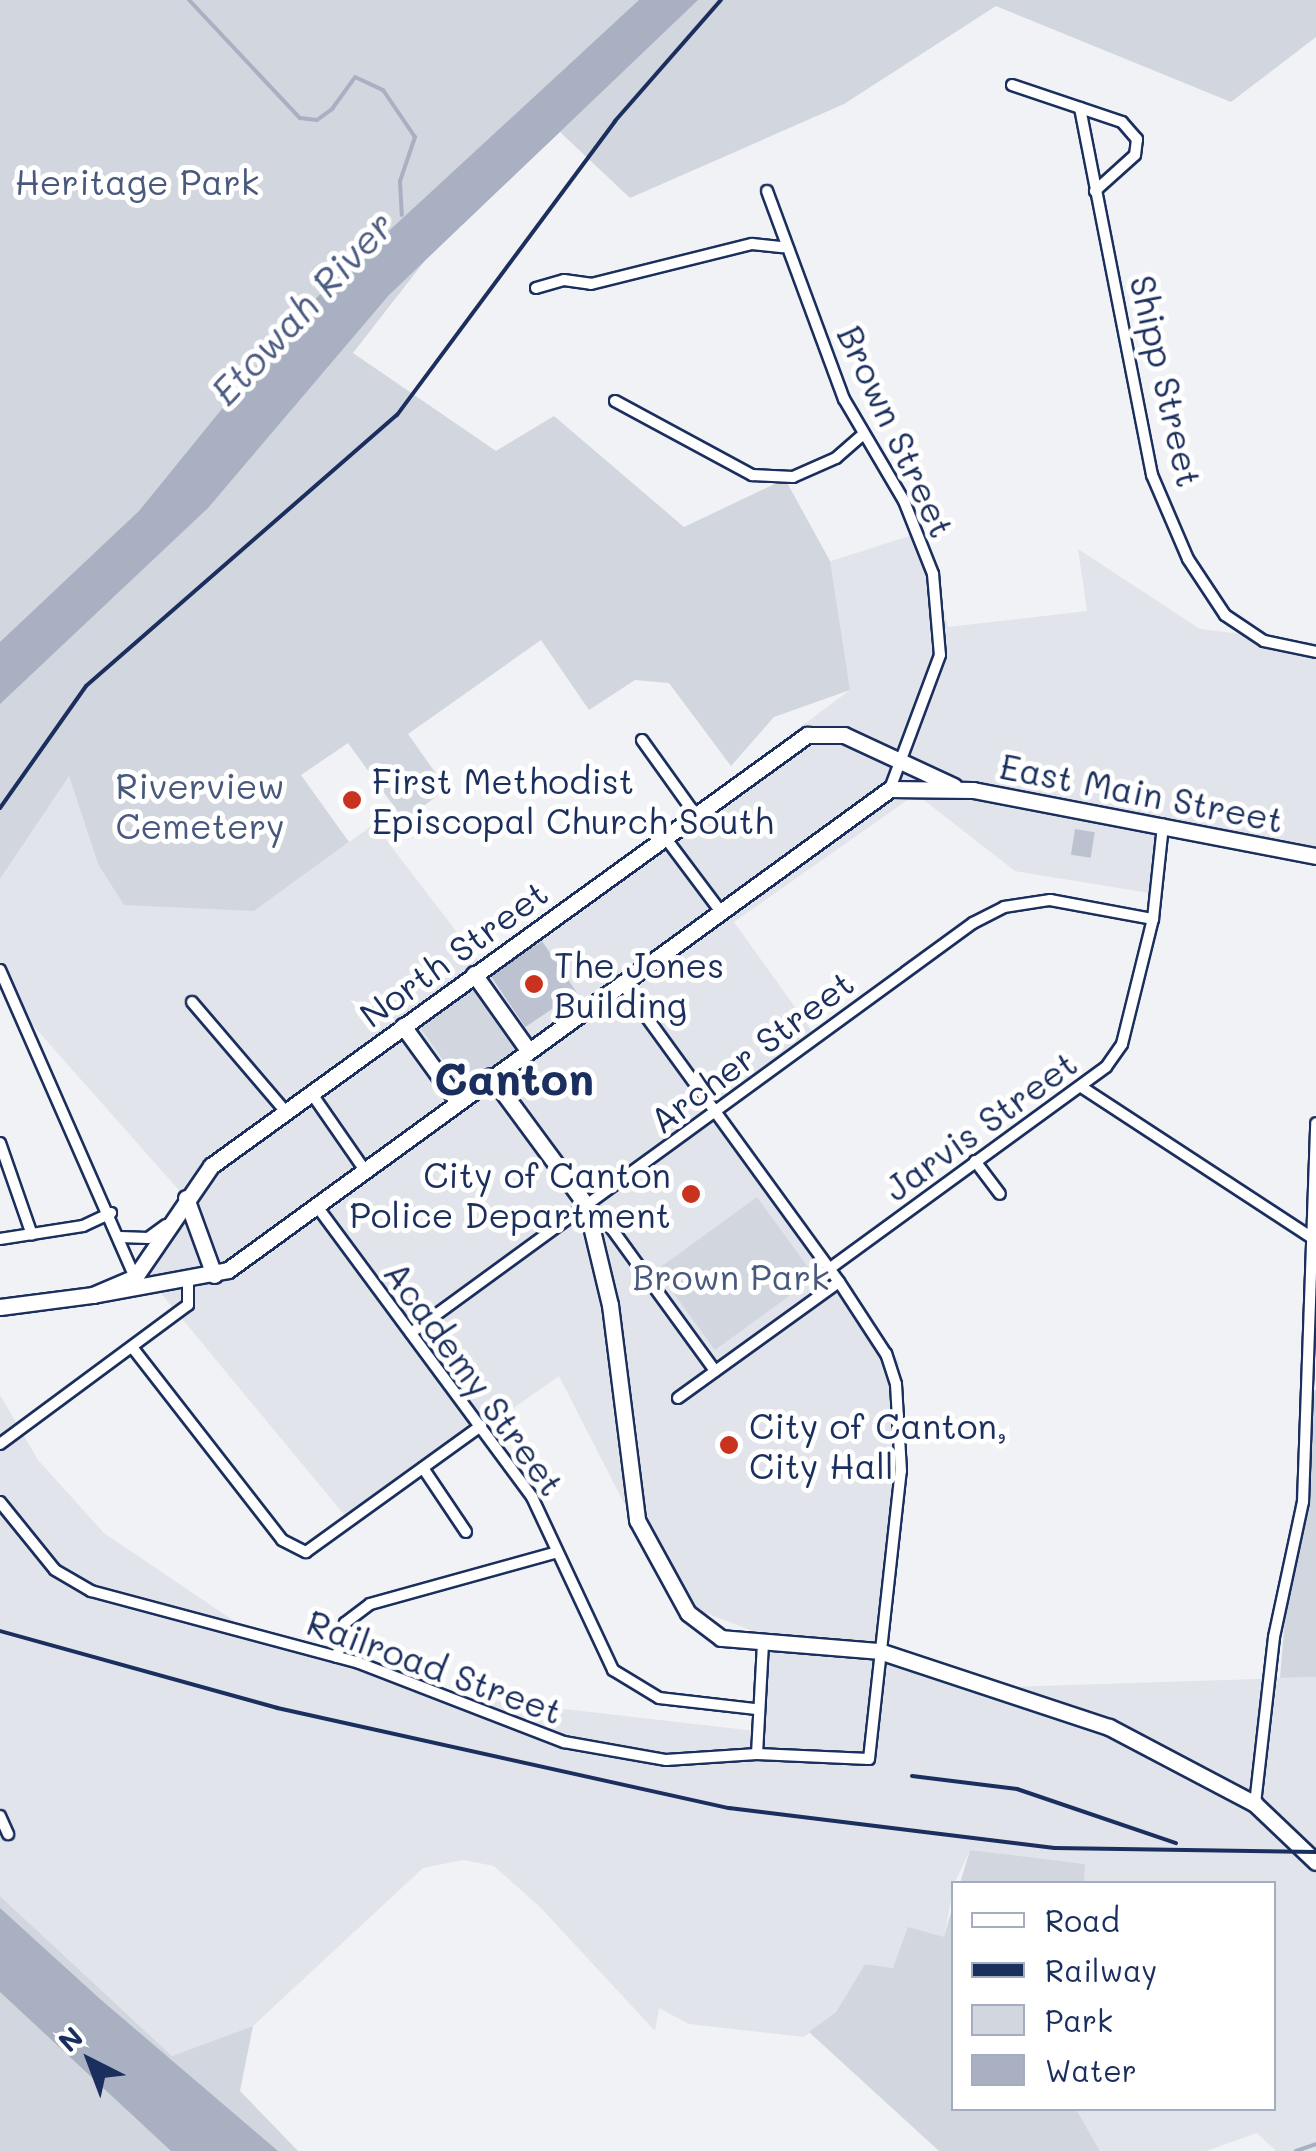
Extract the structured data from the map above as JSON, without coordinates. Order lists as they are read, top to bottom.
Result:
{
  "streets": {
    "main road": ["East Main Street", "North Street"],
    "street": [
      "Shipp Street",
      "Brown Street",
      "Archer Street",
      "Jarvis Street",
      "Academy Street",
      "Railroad Street"
    ]
  },
  "crossings": [
    ["Brown Street", "East Main Street"],
    ["East Main Street", "North Street"],
    ["East Main Street", "Jarvis Street"],
    ["Archer Street", "Jarvis Street"],
    ["Archer Street", "Academy Street"]
  ],
  "districts": ["Canton"],
  "water": ["Etowah River"],
  "parks": ["Heritage Park", "Riverview Cemetery", "Brown Park"],
  "places": [
    "First Methodist Episcopal Church South",
    "The Jones Building",
    "City of Canton Police Department",
    "City of Canton, City Hall"
  ],
  "legend": [
    "Road",
    "Railway",
    "Park",
    "Water"
  ],
  "north": "top left"
}
